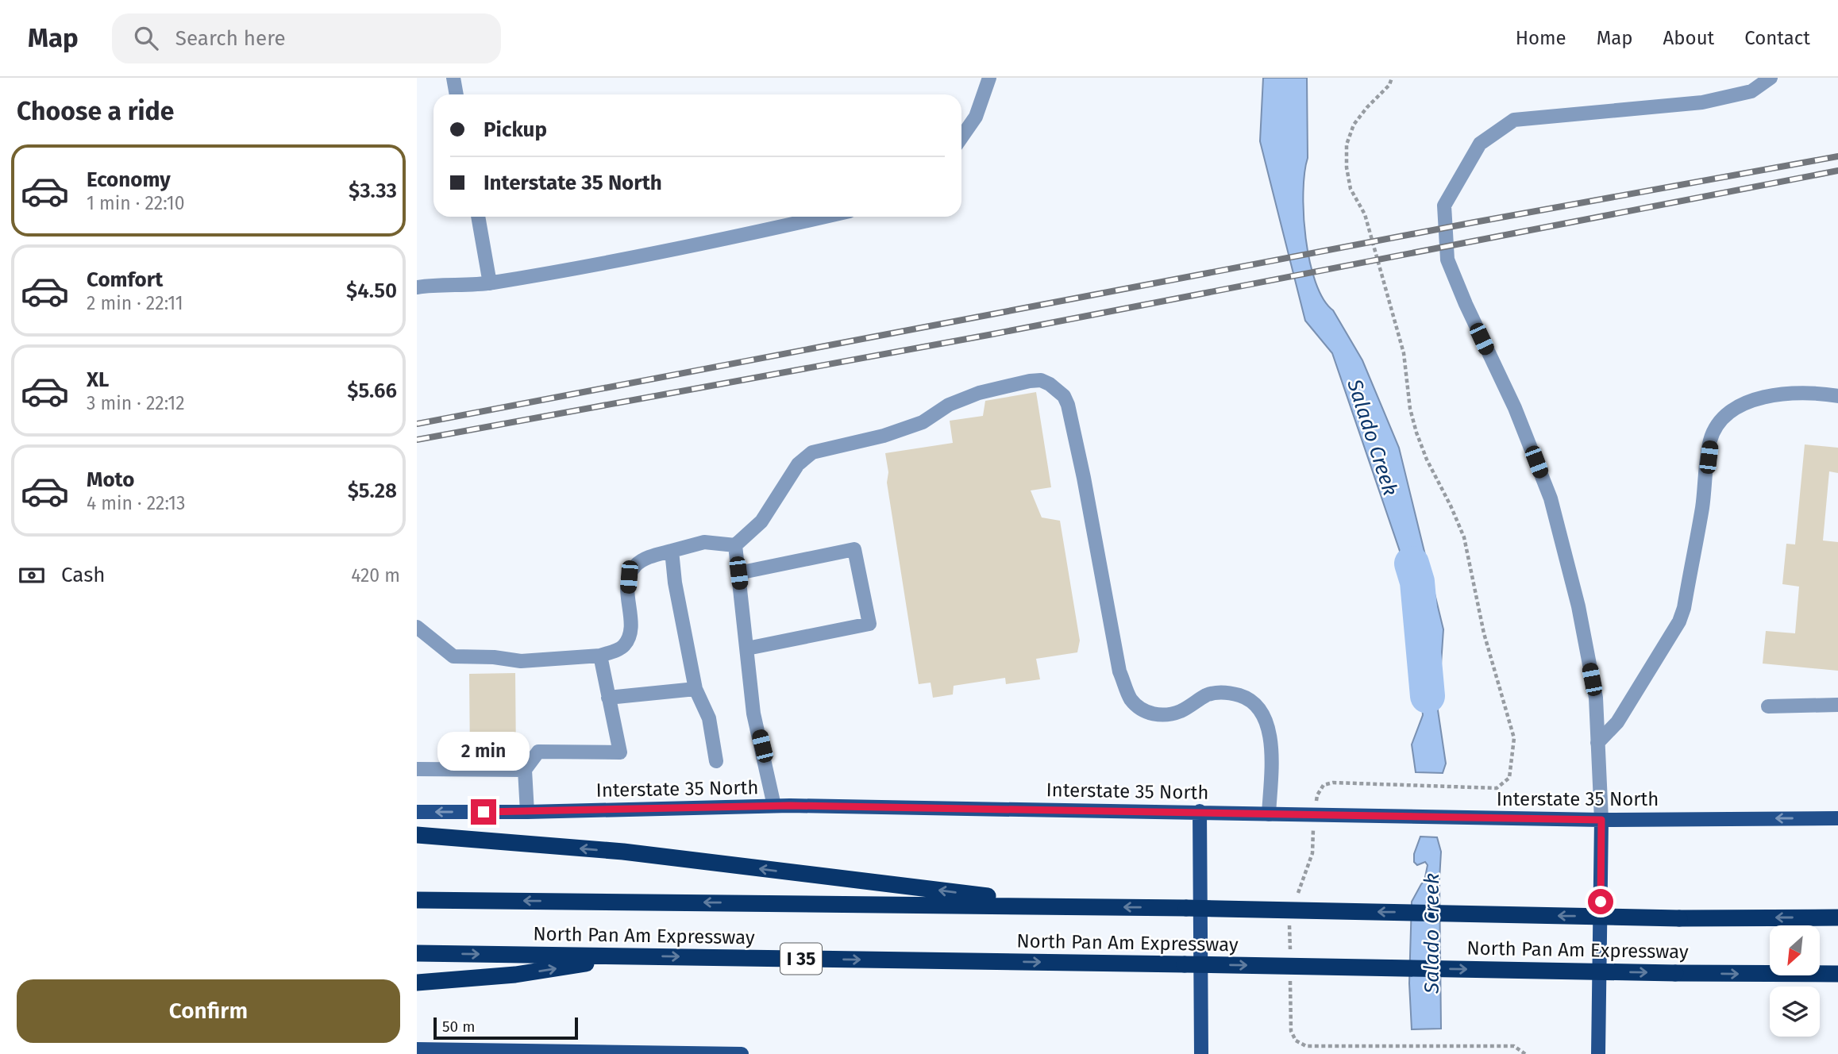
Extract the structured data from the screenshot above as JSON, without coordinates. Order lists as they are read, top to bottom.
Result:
{
  "streets": {
    "highway": ["North Pan Am Expressway", "I 35"],
    "main road": ["Interstate 35 North"]
  },
  "water": ["Salado Creek"],
  "scale_bar": "50 m",
  "north": "bottom left",
  "page": {
    "header": "Map",
    "search": "Search here",
    "nav": [
      "Home",
      "Map",
      "About",
      "Contact"
    ],
    "heading": "Choose a ride",
    "banner": ["Pickup", "Interstate 35 North"],
    "list": [
      {
        "name": "Economy",
        "note": "1 min · 22:10",
        "value": "$3.33"
      },
      {
        "name": "Comfort",
        "note": "2 min · 22:11",
        "value": "$4.50"
      },
      {
        "name": "XL",
        "note": "3 min · 22:12",
        "value": "$5.66"
      },
      {
        "name": "Moto",
        "note": "4 min · 22:13",
        "value": "$5.28"
      }
    ],
    "pay": ["Cash", "420 m"],
    "bubble": "2 min",
    "buttons": "Confirm",
    "scale": "50 m"
  }
}
